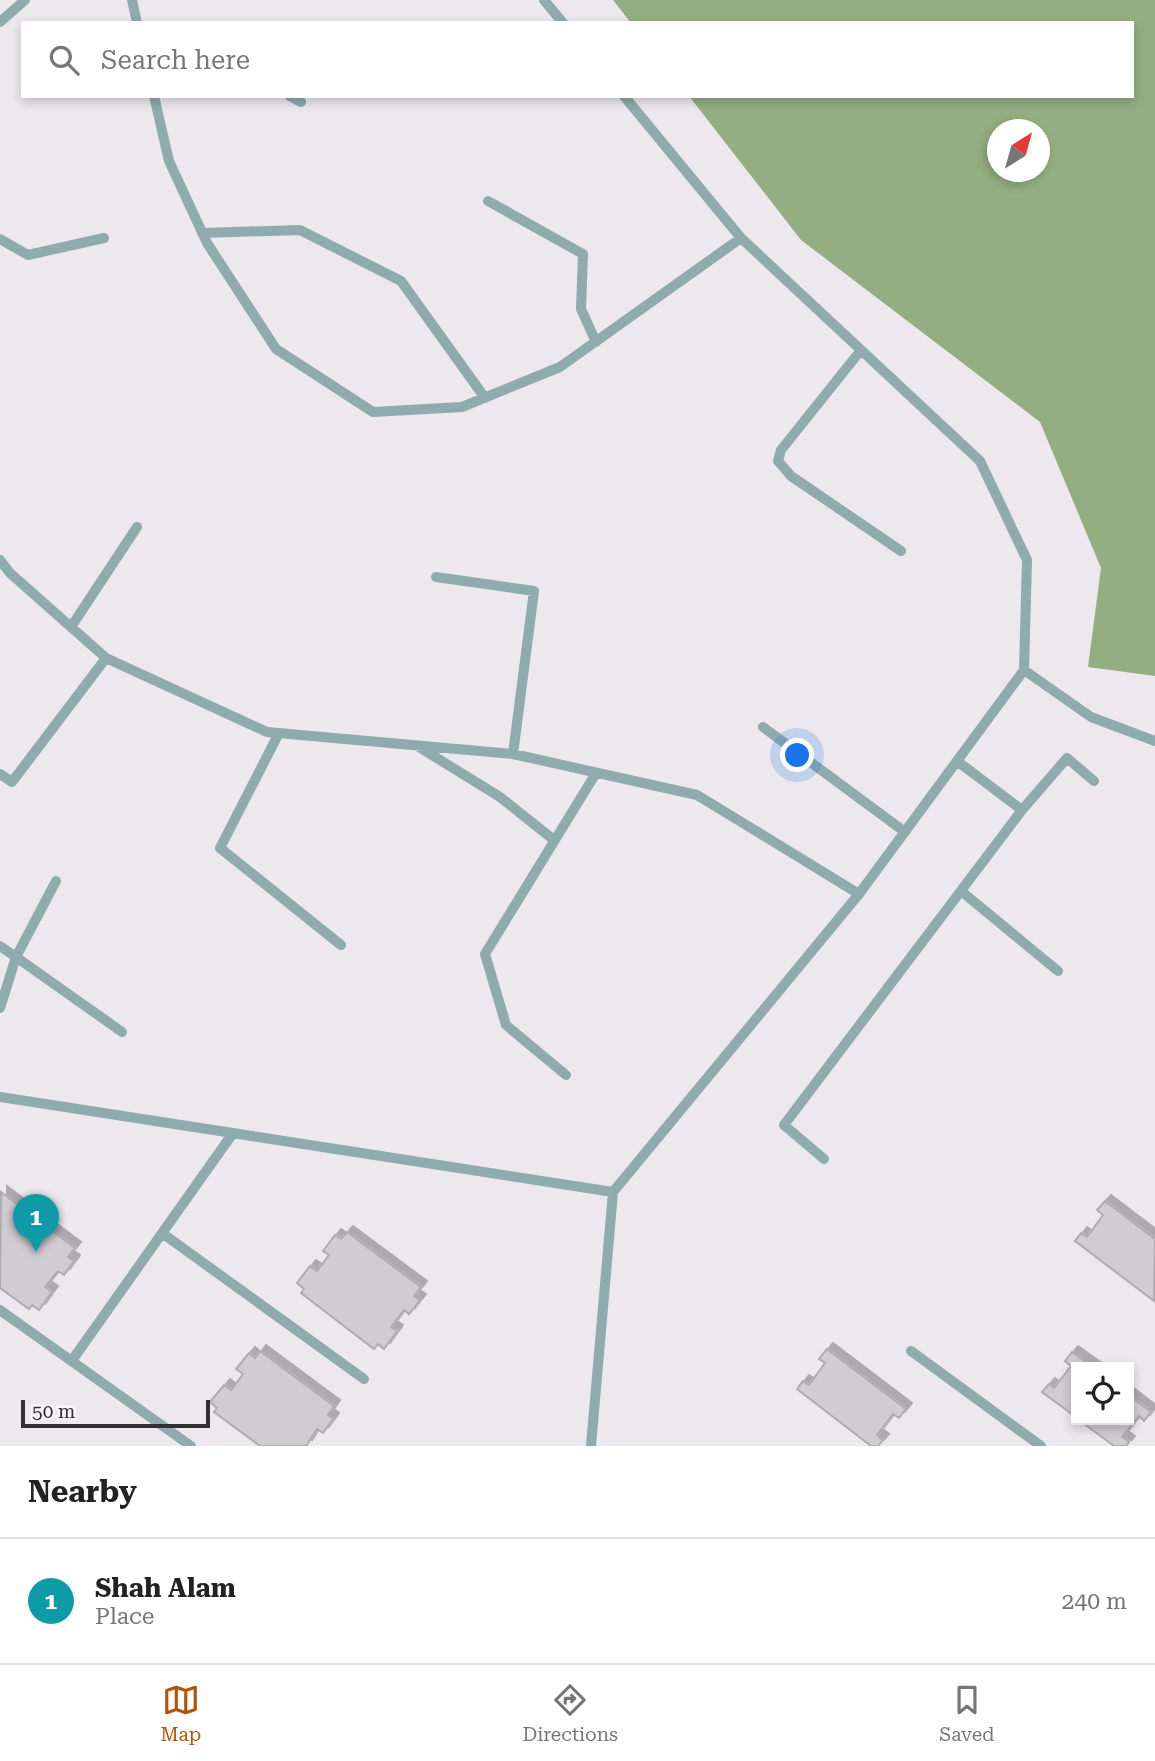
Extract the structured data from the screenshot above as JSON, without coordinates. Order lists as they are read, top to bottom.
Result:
{
  "scale_bar": "50 m",
  "north": "top right",
  "page": {
    "search": "Search here",
    "pins": "1",
    "scale": "50 m",
    "heading": "Nearby",
    "list": [
      {
        "mark": "1",
        "name": "Shah Alam",
        "note": "Place",
        "value": "240 m"
      }
    ],
    "nav": ["Map", "Directions", "Saved"]
  }
}
